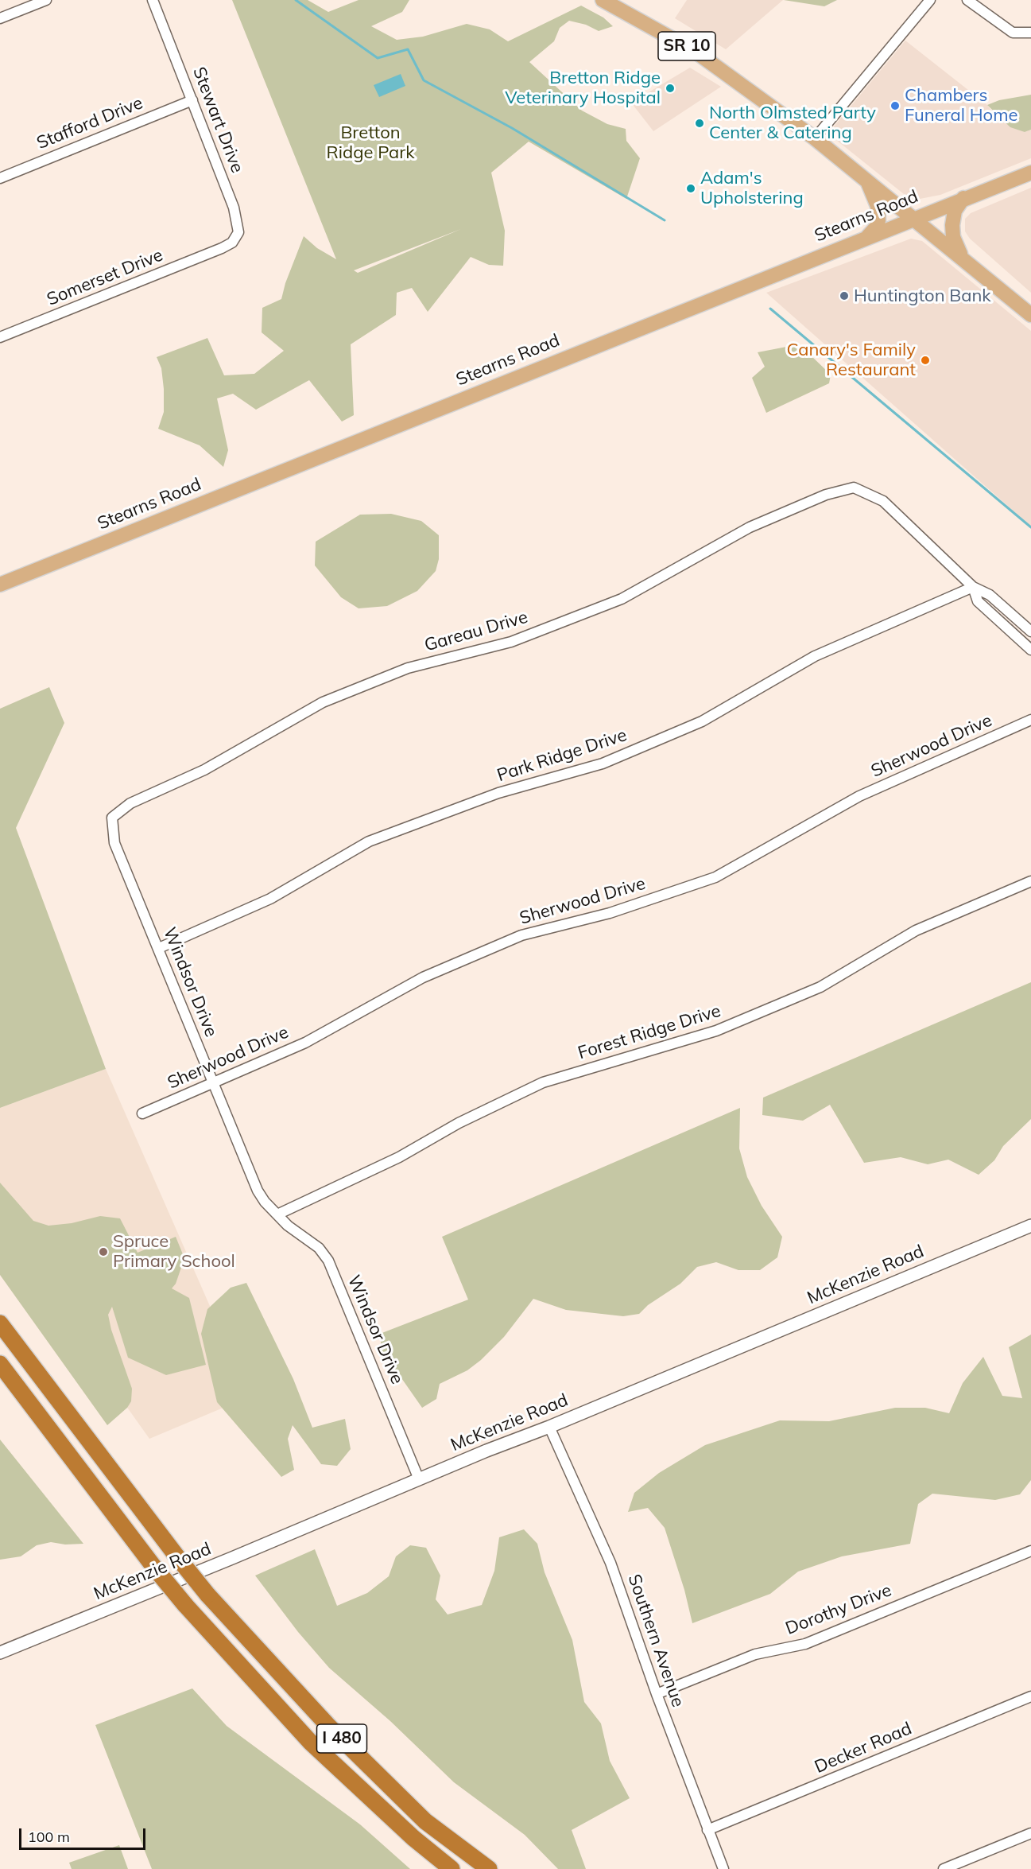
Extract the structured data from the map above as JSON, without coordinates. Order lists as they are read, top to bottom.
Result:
{
  "streets": {
    "highway": ["I 480"],
    "main road": ["SR 10", "Stearns Road"],
    "street": [
      "Stewart Drive",
      "Stafford Drive",
      "Somerset Drive",
      "Gareau Drive",
      "Sherwood Drive",
      "Park Ridge Drive",
      "Windsor Drive",
      "Forest Ridge Drive",
      "McKenzie Road",
      "Dorothy Drive",
      "Southern Avenue",
      "Decker Road"
    ]
  },
  "crossings": [
    ["SR 10", "Stearns Road"],
    ["Stewart Drive", "Stafford Drive"],
    ["Stewart Drive", "Somerset Drive"],
    ["Gareau Drive", "Park Ridge Drive"],
    ["Gareau Drive", "Windsor Drive"],
    ["Sherwood Drive", "Windsor Drive"],
    ["Park Ridge Drive", "Windsor Drive"],
    ["Windsor Drive", "Forest Ridge Drive"],
    ["Windsor Drive", "McKenzie Road"],
    ["McKenzie Road", "Southern Avenue"],
    ["Dorothy Drive", "Southern Avenue"],
    ["Southern Avenue", "Decker Road"]
  ],
  "parks": ["Bretton Ridge Park"],
  "places": [
    "Bretton Ridge Veterinary Hospital",
    "Chambers Funeral Home",
    "North Olmsted Party Center & Catering",
    "Adam's Upholstering",
    "Huntington Bank",
    "Canary's Family Restaurant",
    "Spruce Primary School"
  ],
  "scale_bar": "100 m"
}
